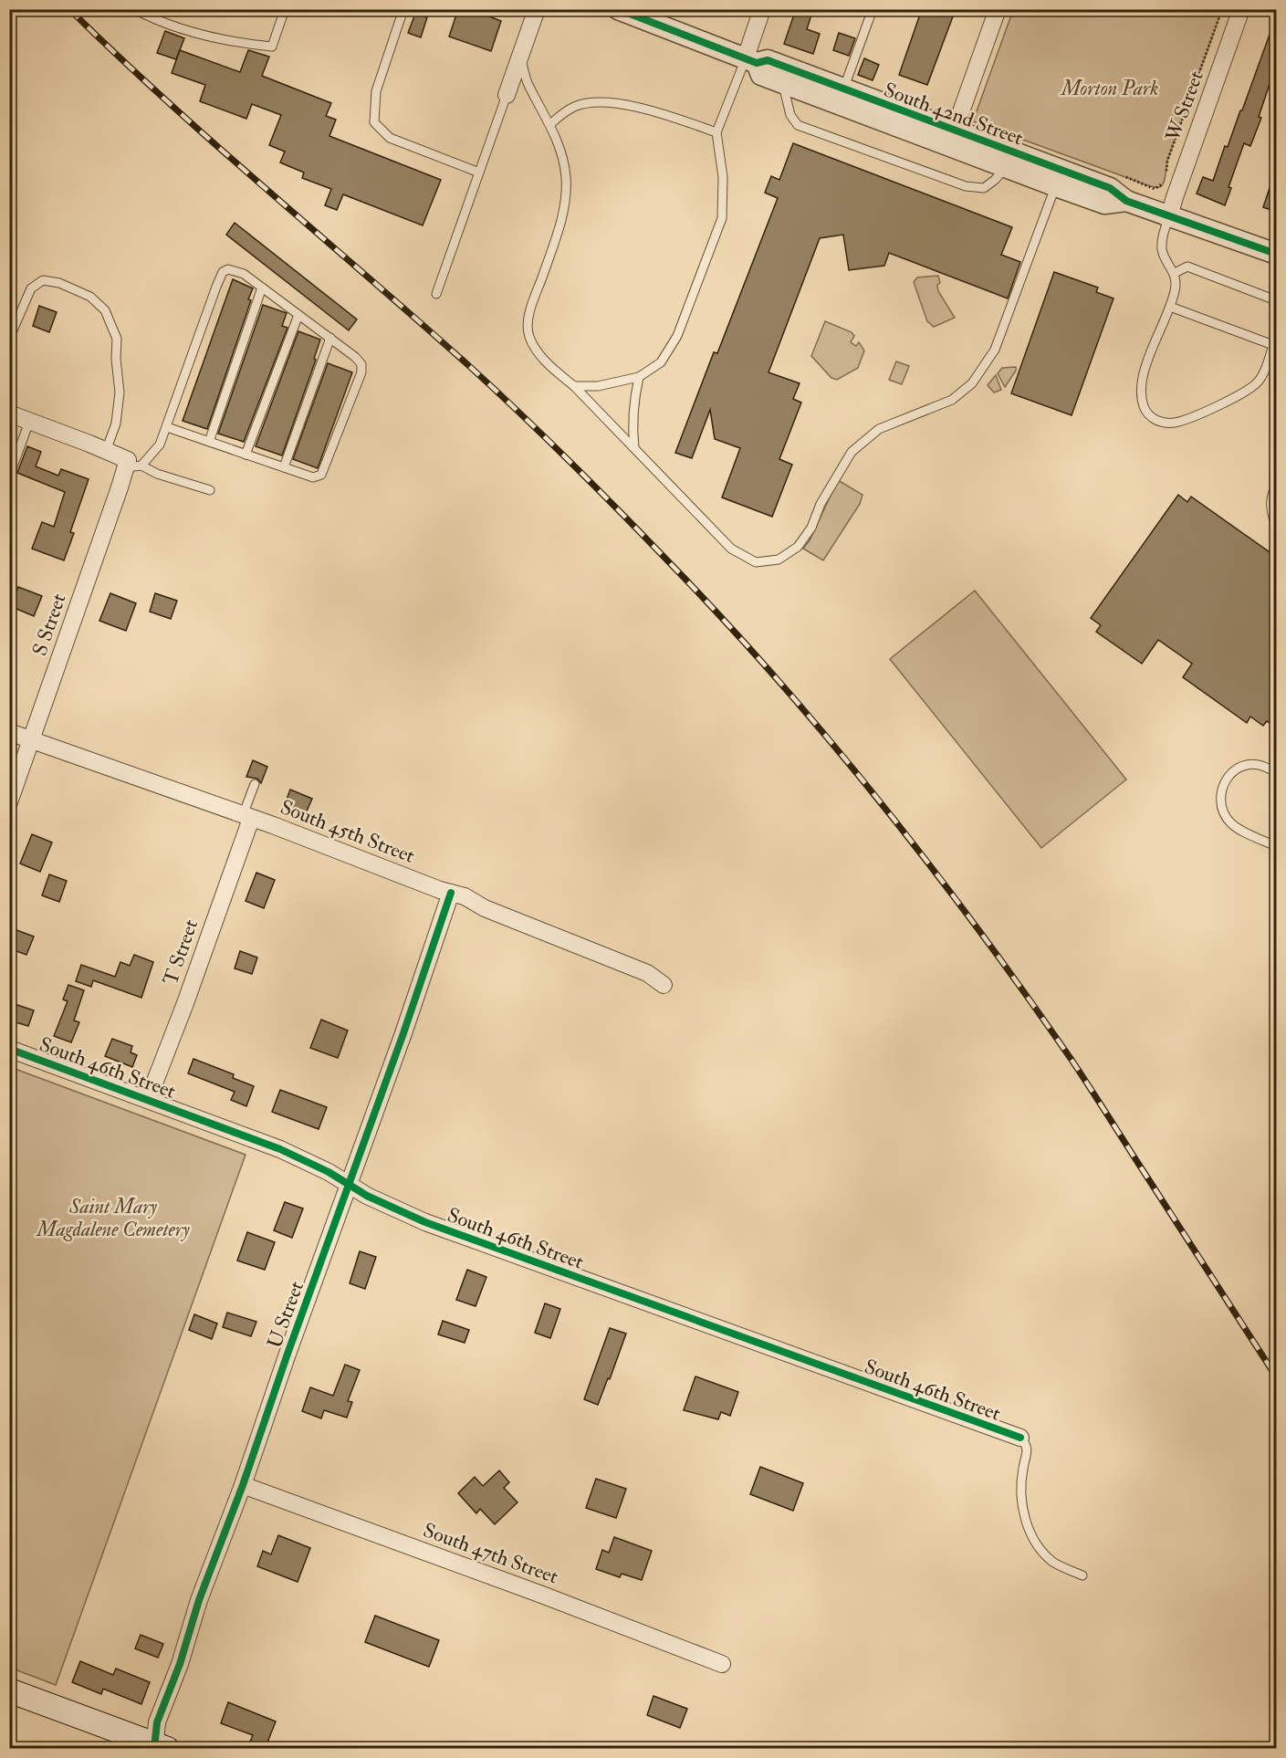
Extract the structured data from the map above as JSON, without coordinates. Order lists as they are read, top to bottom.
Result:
{
  "streets": {
    "street": [
      "W Street",
      "South 42nd Street",
      "S Street",
      "South 45th Street",
      "T Street",
      "South 46th Street",
      "U Street",
      "South 47th Street"
    ]
  },
  "crossings": [
    ["W Street", "South 42nd Street"],
    ["S Street", "South 45th Street"],
    ["South 45th Street", "T Street"],
    ["South 45th Street", "U Street"],
    ["T Street", "South 46th Street"],
    ["South 46th Street", "U Street"],
    ["U Street", "South 47th Street"]
  ],
  "parks": ["Morton Park", "Saint Mary Magdalene Cemetery"]
}
